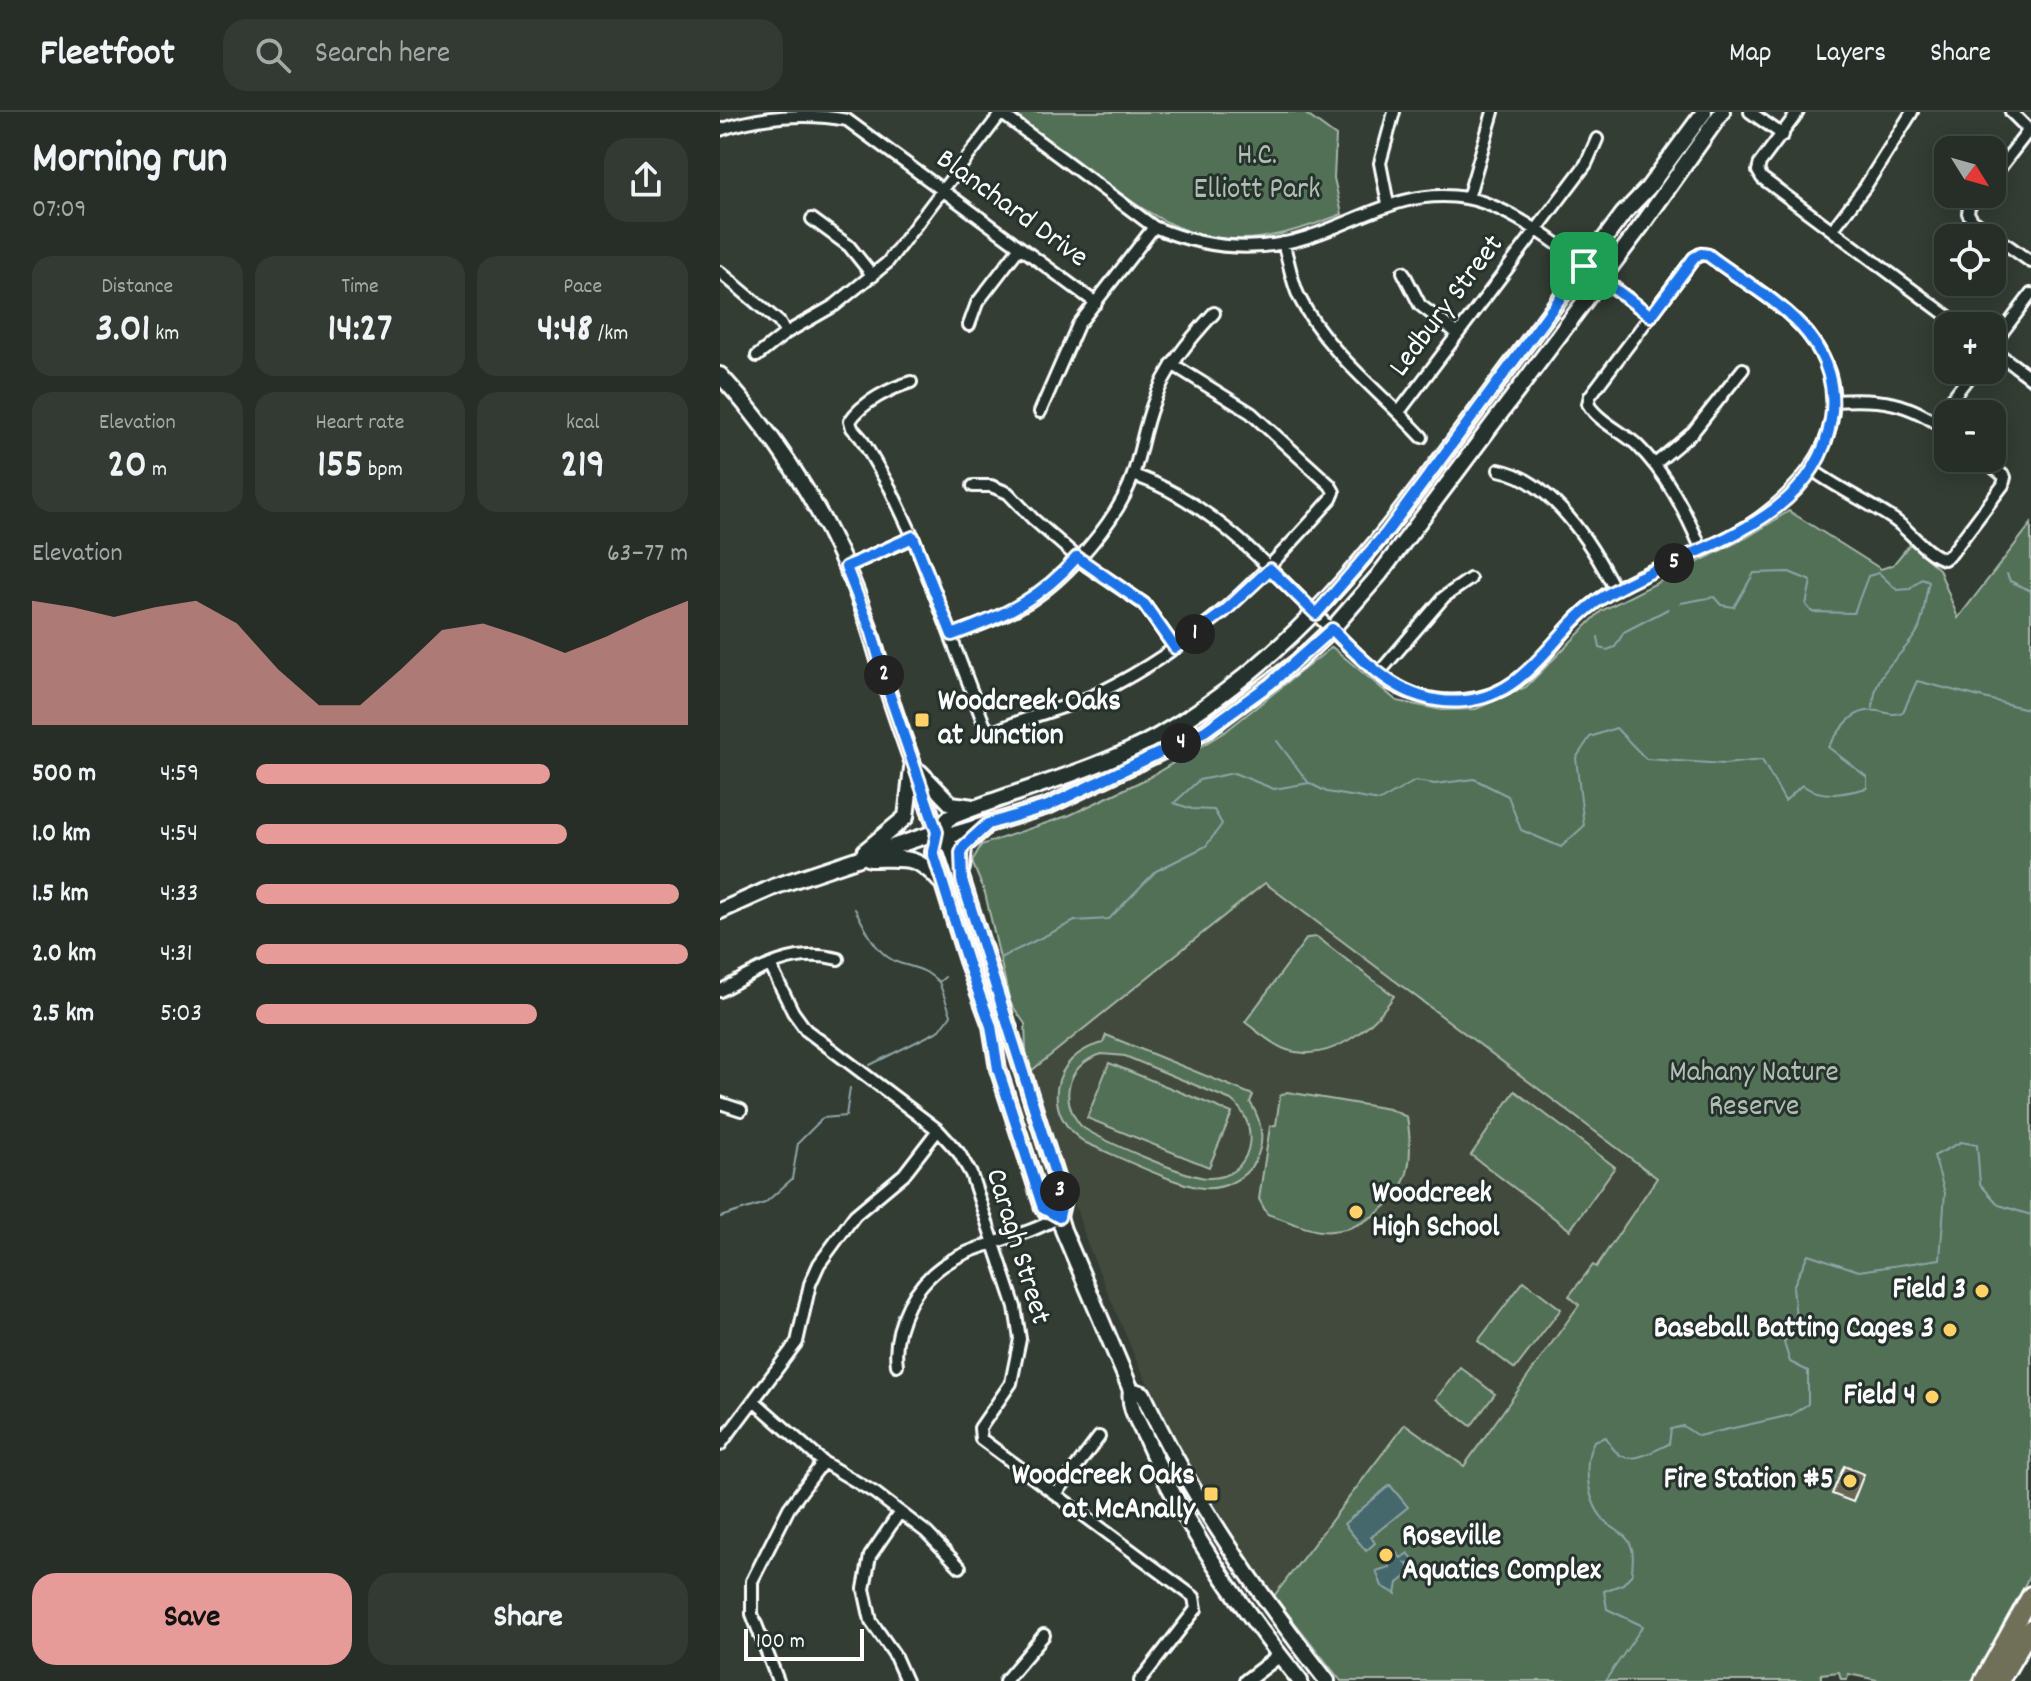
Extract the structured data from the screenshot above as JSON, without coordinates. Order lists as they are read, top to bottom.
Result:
{
  "streets": {
    "street": ["Blanchard Drive", "Ledbury Street", "Caragh Street"]
  },
  "parks": ["H.C. Elliott Park", "Mahany Nature Reserve"],
  "places": {
    "transit": ["Woodcreek Oaks at Junction", "Woodcreek Oaks at McAnally"],
    "other": [
      "Woodcreek High School",
      "Field 3",
      "Baseball Batting Cages 3",
      "Field 4",
      "Fire Station #5",
      "Roseville Aquatics Complex"
    ]
  },
  "scale_bar": "100 m",
  "north": "bottom right",
  "page": {
    "header": "Fleetfoot",
    "search": "Search here",
    "nav": ["Map", "Layers", "Share"],
    "heading": ["Morning run", "07:09"],
    "map_buttons": ["+", "−"],
    "stats": [
      ["Distance", "3.01 km"],
      ["Time", "14:27"],
      ["Pace", "4:48 /km"],
      ["Elevation", "20 m"],
      ["Heart rate", "155 bpm"],
      ["kcal", "219"]
    ],
    "chart": ["Elevation", "63–77 m"],
    "pins": [
      "5",
      "1",
      "2",
      "4",
      "3"
    ],
    "list": [
      {
        "name": "500 m",
        "note": "4:59"
      },
      {
        "name": "1.0 km",
        "note": "4:54"
      },
      {
        "name": "1.5 km",
        "note": "4:33"
      },
      {
        "name": "2.0 km",
        "note": "4:31"
      },
      {
        "name": "2.5 km",
        "note": "5:03"
      }
    ],
    "buttons": ["Save", "Share"],
    "scale": "100 m"
  }
}
